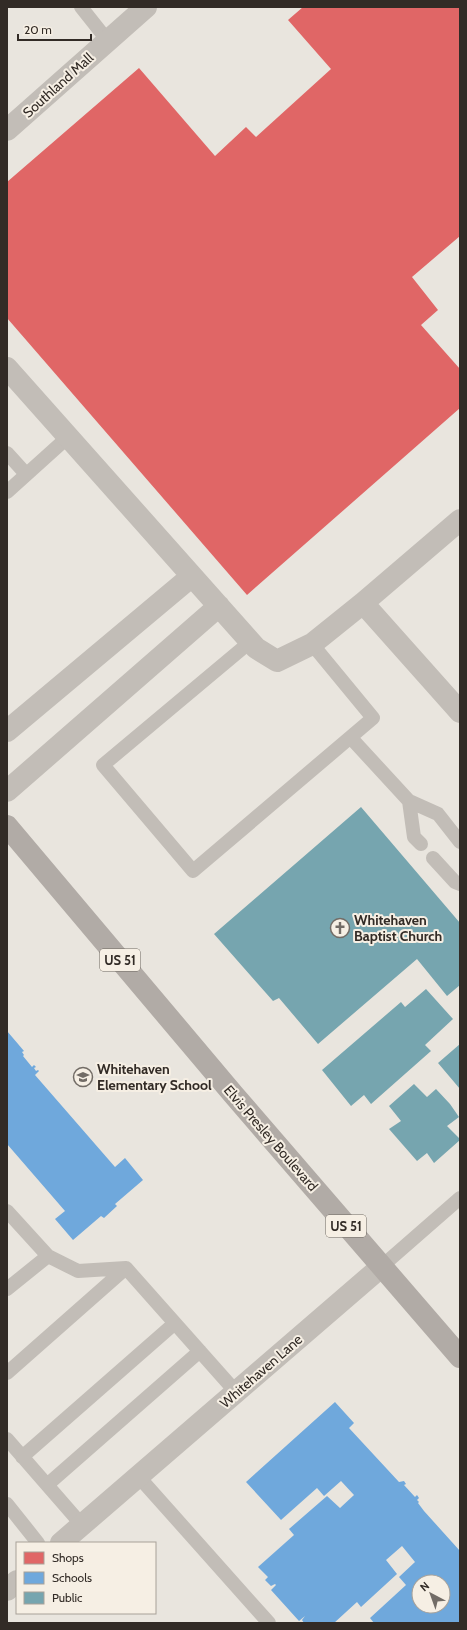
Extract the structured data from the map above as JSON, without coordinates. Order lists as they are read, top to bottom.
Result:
{
  "streets": {
    "main road": ["US 51", "Elvis Presley Boulevard"],
    "street": ["Southland Mall", "Whitehaven Lane"]
  },
  "crossings": [
    ["Elvis Presley Boulevard", "Whitehaven Lane"]
  ],
  "places": {
    "church": ["Whitehaven Baptist Church"],
    "school or university": ["Whitehaven Elementary School"]
  },
  "legend": ["Shops", "Schools", "Public"],
  "scale_bar": "20 m",
  "north": "top left"
}
